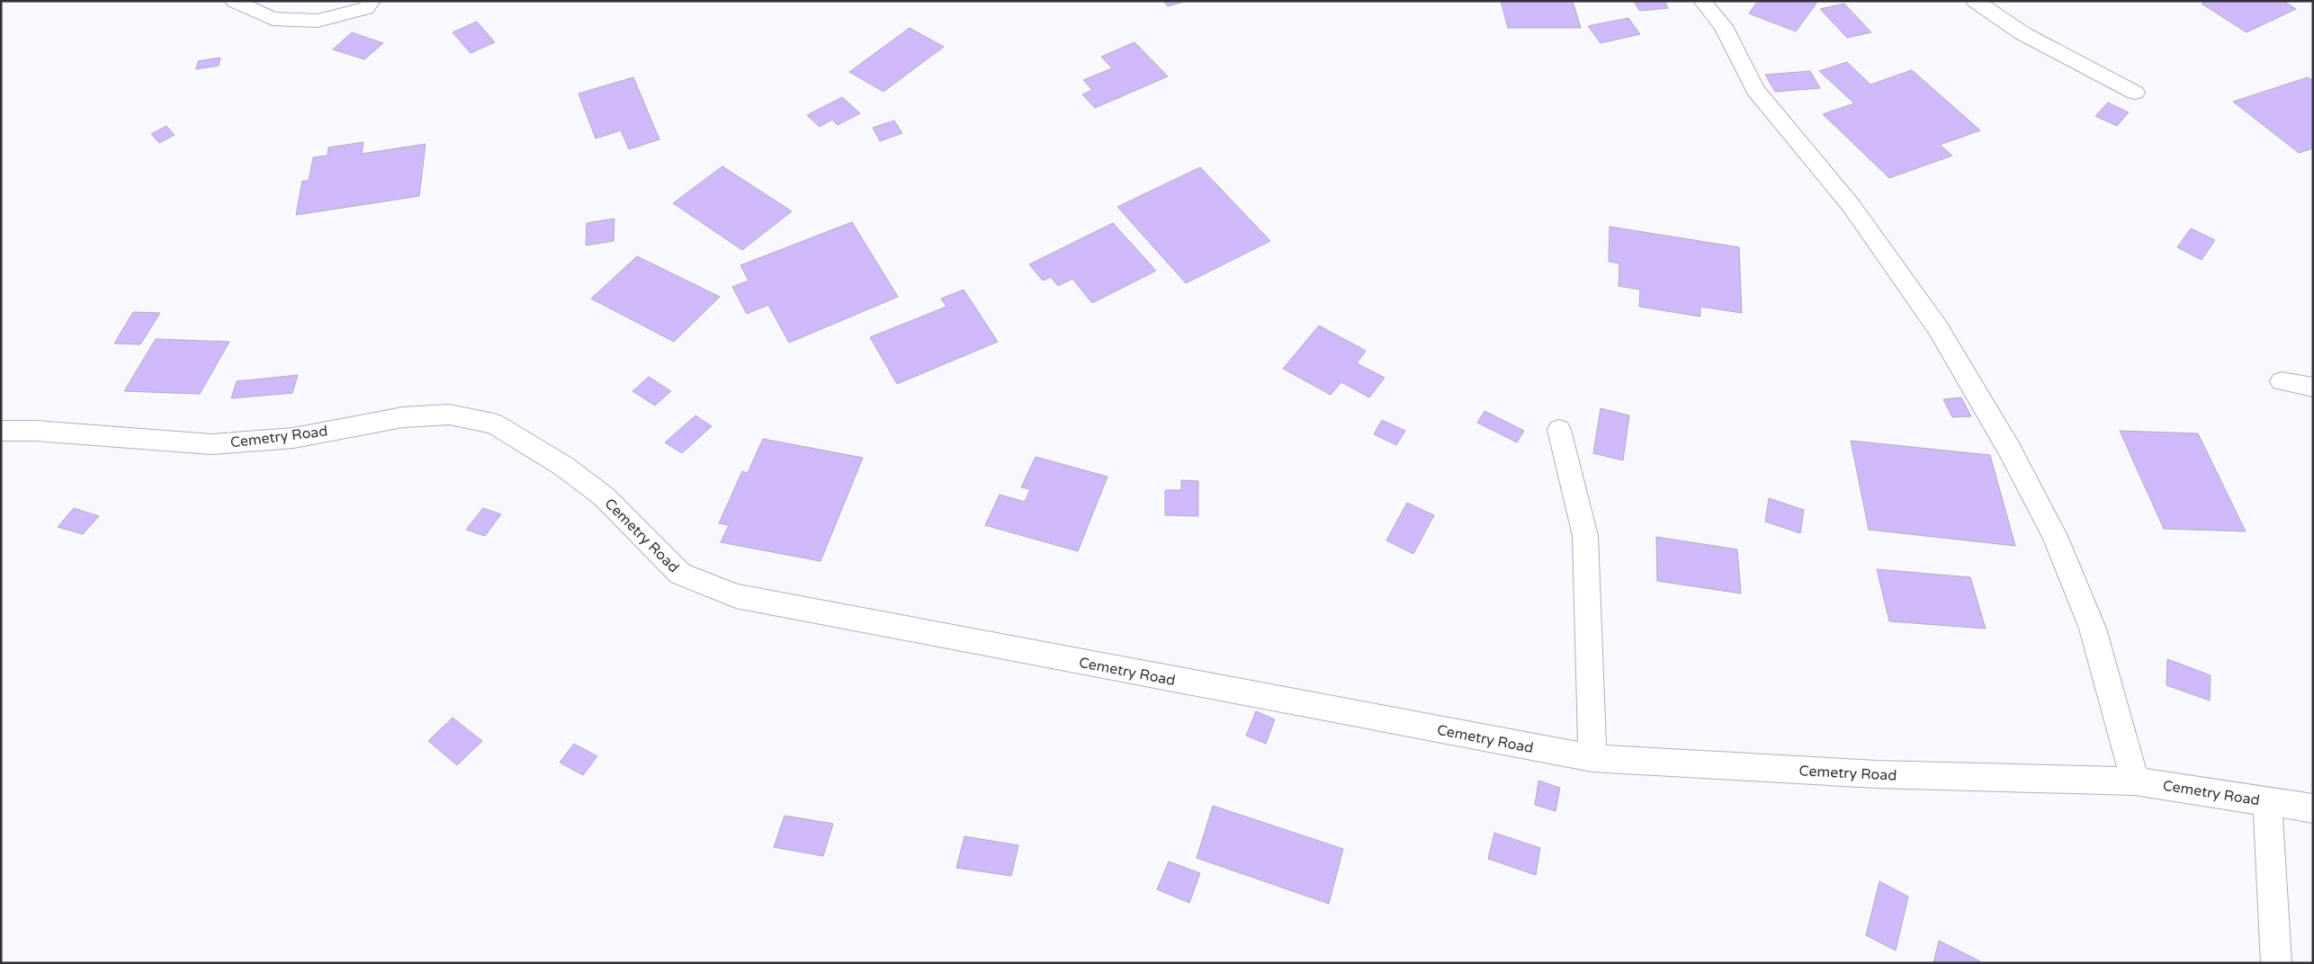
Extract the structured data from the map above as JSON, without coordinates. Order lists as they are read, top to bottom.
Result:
{
  "streets": {
    "street": ["Cemetry Road"]
  }
}
